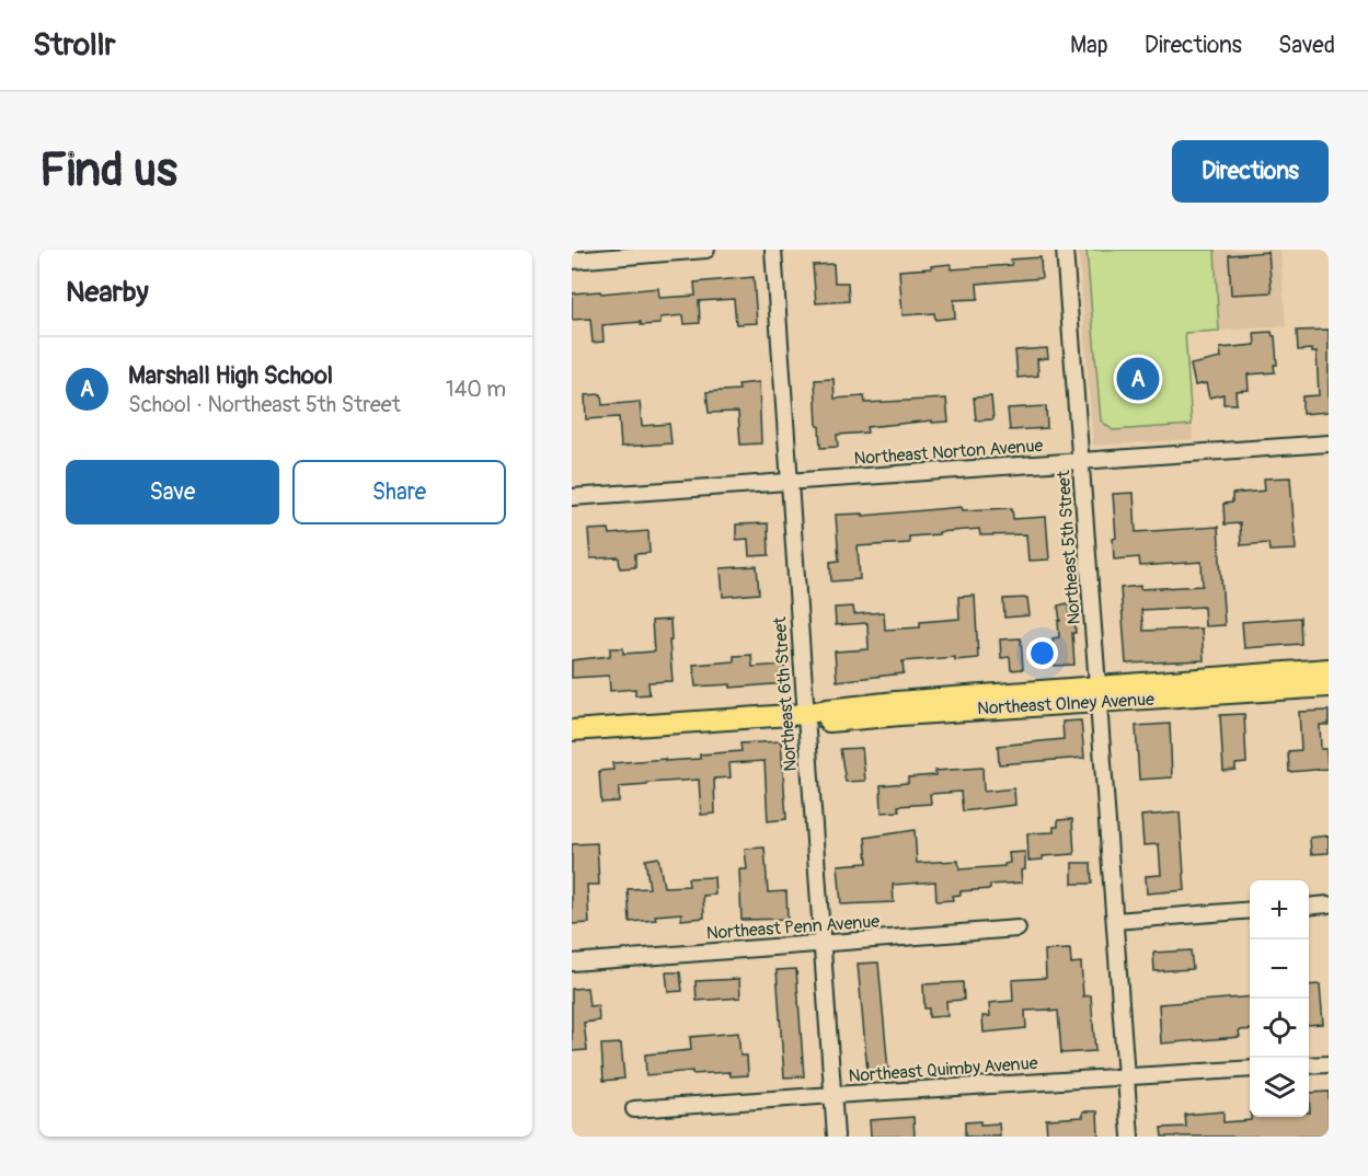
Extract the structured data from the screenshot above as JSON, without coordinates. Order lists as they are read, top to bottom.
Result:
{
  "streets": {
    "main road": ["Northeast Olney Avenue"],
    "street": [
      "Northeast Norton Avenue",
      "Northeast 5th Street",
      "Northeast 6th Street",
      "Northeast Penn Avenue",
      "Northeast Quimby Avenue"
    ]
  },
  "crossings": [
    ["Northeast Norton Avenue", "Northeast 5th Street"],
    ["Northeast Norton Avenue", "Northeast 6th Street"],
    ["Northeast 5th Street", "Northeast Olney Avenue"],
    ["Northeast 5th Street", "Northeast Quimby Avenue"],
    ["Northeast 6th Street", "Northeast Olney Avenue"],
    ["Northeast 6th Street", "Northeast Penn Avenue"],
    ["Northeast 6th Street", "Northeast Quimby Avenue"]
  ],
  "page": {
    "header": "Strollr",
    "nav": ["Map", "Directions", "Saved"],
    "buttons": [
      "Directions",
      ["Save", "Share"]
    ],
    "title": "Find us",
    "heading": "Nearby",
    "list": [
      {
        "mark": "A",
        "name": "Marshall High School",
        "note": "School · Northeast 5th Street",
        "value": "140 m"
      }
    ],
    "pins": "A",
    "map_buttons": ["+", "−"]
  }
}
